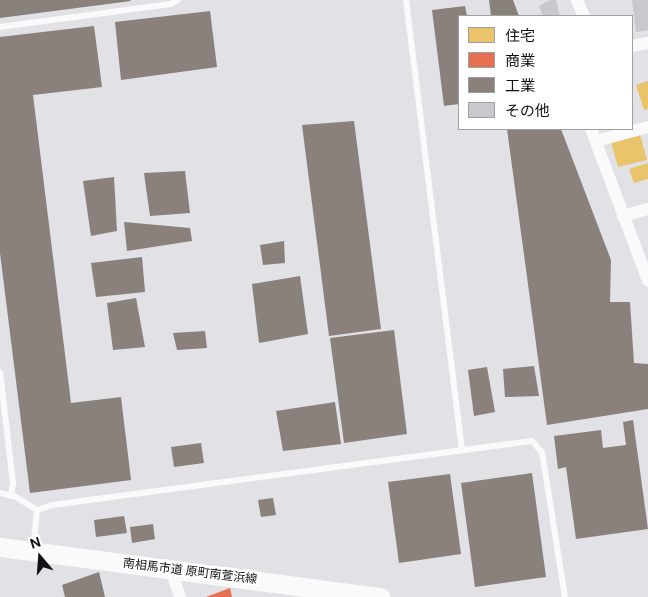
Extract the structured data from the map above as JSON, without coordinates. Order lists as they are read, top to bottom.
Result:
{
  "streets": {
    "street": ["南相馬市道 原町南萱浜線"]
  },
  "legend": [
    "住宅",
    "商業",
    "工業",
    "その他"
  ],
  "north": "top"
}
